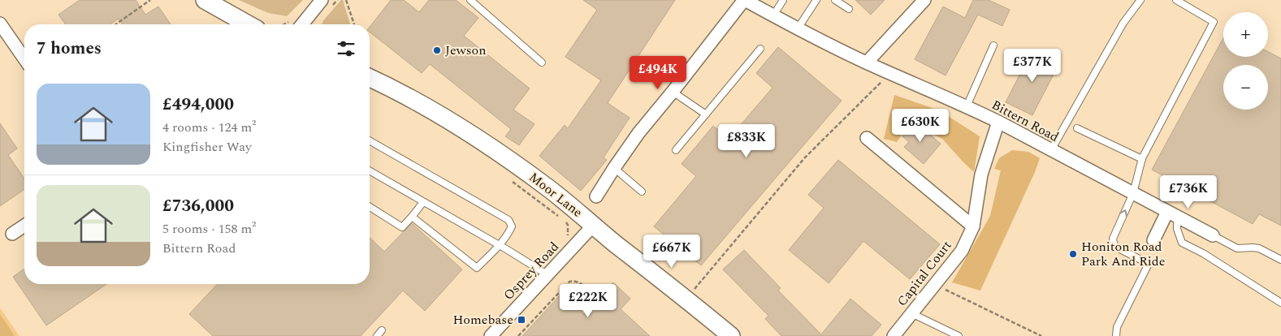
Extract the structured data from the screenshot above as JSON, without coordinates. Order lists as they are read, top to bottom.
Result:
{
  "streets": {
    "main road": ["Moor Lane"],
    "street": ["Bittern Road", "Osprey Road", "Capital Court"]
  },
  "crossings": [
    ["Bittern Road", "Capital Court"],
    ["Moor Lane", "Osprey Road"]
  ],
  "places": {
    "other": ["Jewson", "Honiton Road Park And Ride"],
    "transit": ["Homebase"]
  },
  "page": {
    "map_buttons": ["+", "−"],
    "heading": "7 homes",
    "price": [
      "£377K",
      "£494K",
      "£630K",
      "£833K",
      "£736K",
      "£667K",
      "£222K"
    ],
    "list": [
      {
        "name": "£494,000",
        "note": "4 rooms · 124 m² · Kingfisher Way"
      },
      {
        "name": "£736,000",
        "note": "5 rooms · 158 m² · Bittern Road"
      }
    ]
  }
}
